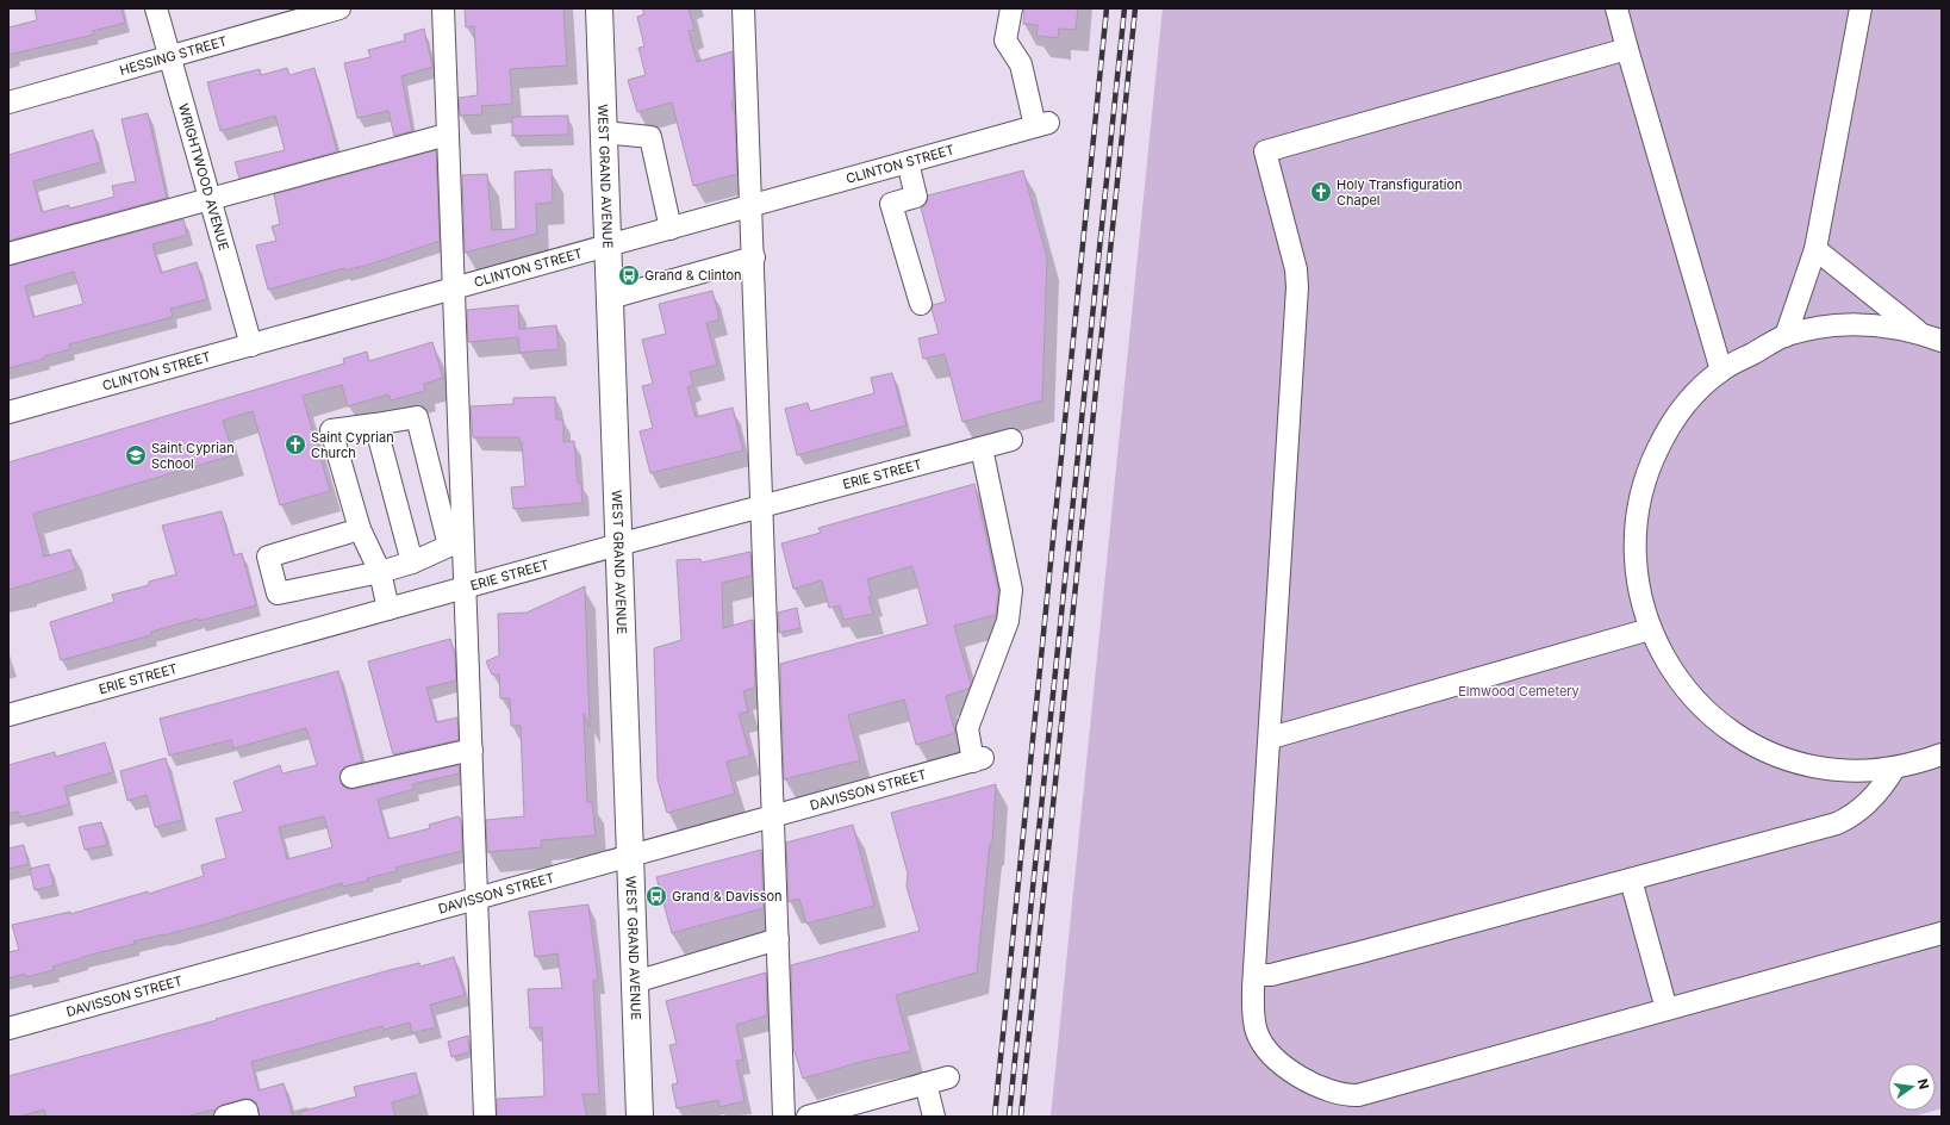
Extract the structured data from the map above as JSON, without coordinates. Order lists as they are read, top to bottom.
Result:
{
  "streets": {
    "main road": ["WEST GRAND AVENUE"],
    "street": [
      "HESSING STREET",
      "CLINTON STREET",
      "WRIGHTWOOD AVENUE",
      "ERIE STREET",
      "DAVISSON STREET"
    ]
  },
  "crossings": [
    ["HESSING STREET", "WRIGHTWOOD AVENUE"],
    ["CLINTON STREET", "WRIGHTWOOD AVENUE"],
    ["CLINTON STREET", "WEST GRAND AVENUE"],
    ["WEST GRAND AVENUE", "ERIE STREET"],
    ["WEST GRAND AVENUE", "DAVISSON STREET"],
    ["ERIE STREET", "DAVISSON STREET"]
  ],
  "parks": ["Elmwood Cemetery"],
  "places": {
    "church": ["Holy Transfiguration Chapel", "Saint Cyprian Church"],
    "bus stop": ["Grand & Clinton", "Grand & Davisson"],
    "school or university": ["Saint Cyprian School"]
  },
  "north": "right"
}
